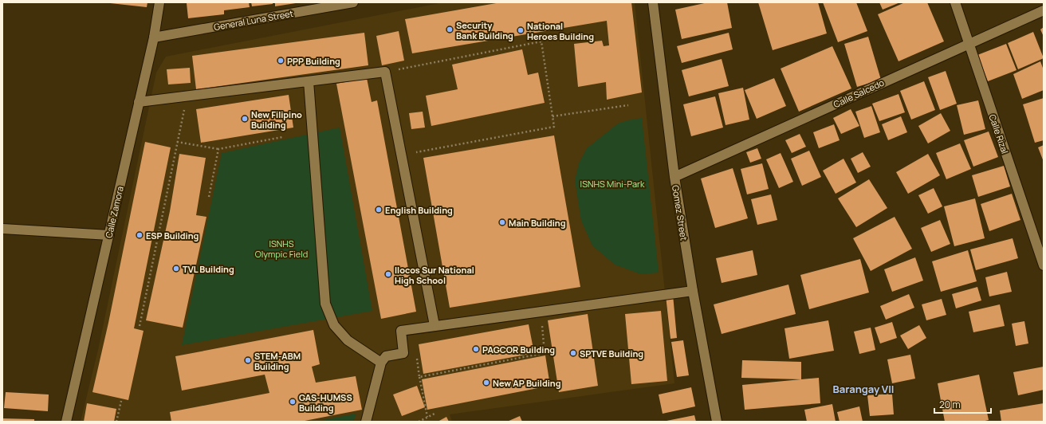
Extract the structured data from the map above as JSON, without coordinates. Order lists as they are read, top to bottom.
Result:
{
  "streets": {
    "street": [
      "General Luna Street",
      "Calle Salcedo",
      "Calle Rizal",
      "Calle Zamora",
      "Gomez Street"
    ]
  },
  "crossings": [
    ["General Luna Street", "Calle Zamora"],
    ["Calle Salcedo", "Calle Rizal"],
    ["Calle Salcedo", "Gomez Street"]
  ],
  "districts": ["Barangay VII"],
  "parks": ["ISNHS Mini-Park", "ISNHS Olympic Field"],
  "places": [
    "Security Bank Building",
    "National Heroes Building",
    "PPP Building",
    "New Filipino Building",
    "English Building",
    "Main Building",
    "ESP Building",
    "TVL Building",
    "Ilocos Sur National High School",
    "PAGCOR Building",
    "SPTVE Building",
    "STEM-ABM Building",
    "New AP Building",
    "GAS-HUMSS Building"
  ],
  "scale_bar": "20 m"
}
